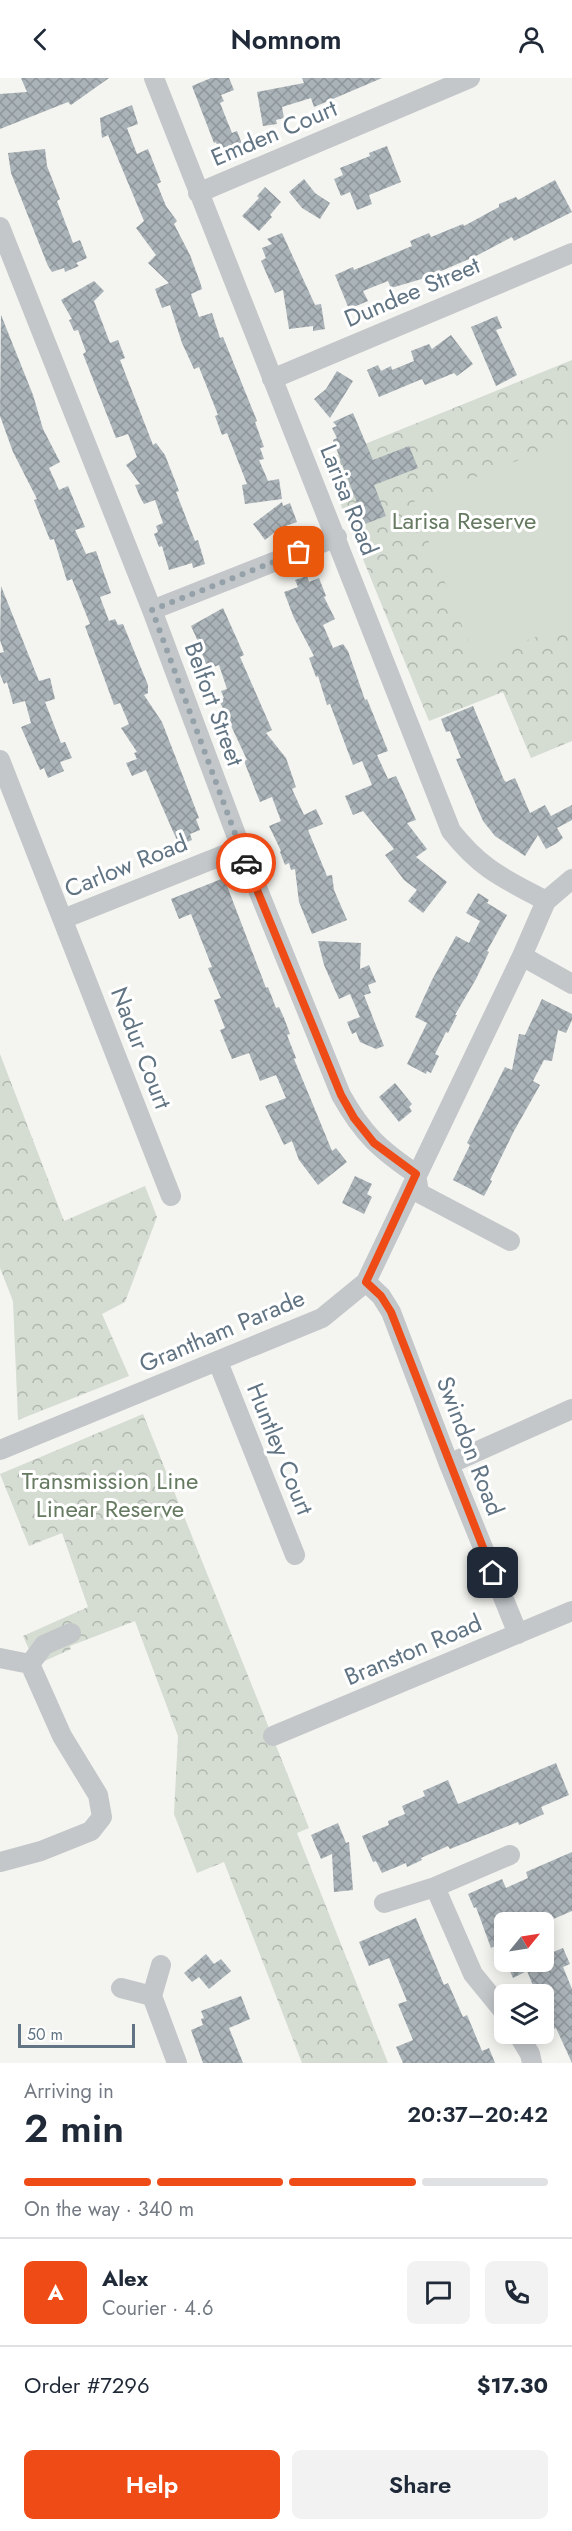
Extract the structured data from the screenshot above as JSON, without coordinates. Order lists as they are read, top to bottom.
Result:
{
  "streets": {
    "street": [
      "Emden Court",
      "Dundee Street",
      "Larisa Road",
      "Belfort Street",
      "Carlow Road",
      "Nadur Court",
      "Grantham Parade",
      "Swindon Road",
      "Huntley Court",
      "Branston Road"
    ]
  },
  "crossings": [
    ["Emden Court", "Larisa Road"],
    ["Dundee Street", "Larisa Road"],
    ["Larisa Road", "Grantham Parade"],
    ["Belfort Street", "Carlow Road"],
    ["Belfort Street", "Grantham Parade"],
    ["Carlow Road", "Nadur Court"],
    ["Grantham Parade", "Swindon Road"],
    ["Grantham Parade", "Huntley Court"],
    ["Swindon Road", "Branston Road"]
  ],
  "parks": ["Larisa Reserve", "Transmission Line Linear Reserve"],
  "scale_bar": "50 m",
  "north": "top right",
  "page": {
    "header": "Nomnom",
    "scale": "50 m",
    "heading": ["2 min", "Arriving in", "20:37–20:42"],
    "panel": [
      "Alex",
      "Courier · 4.6",
      "Order #7296",
      "$17.30"
    ],
    "bar": "On the way · 340 m",
    "round": "A",
    "buttons": ["Help", "Share"]
  }
}
